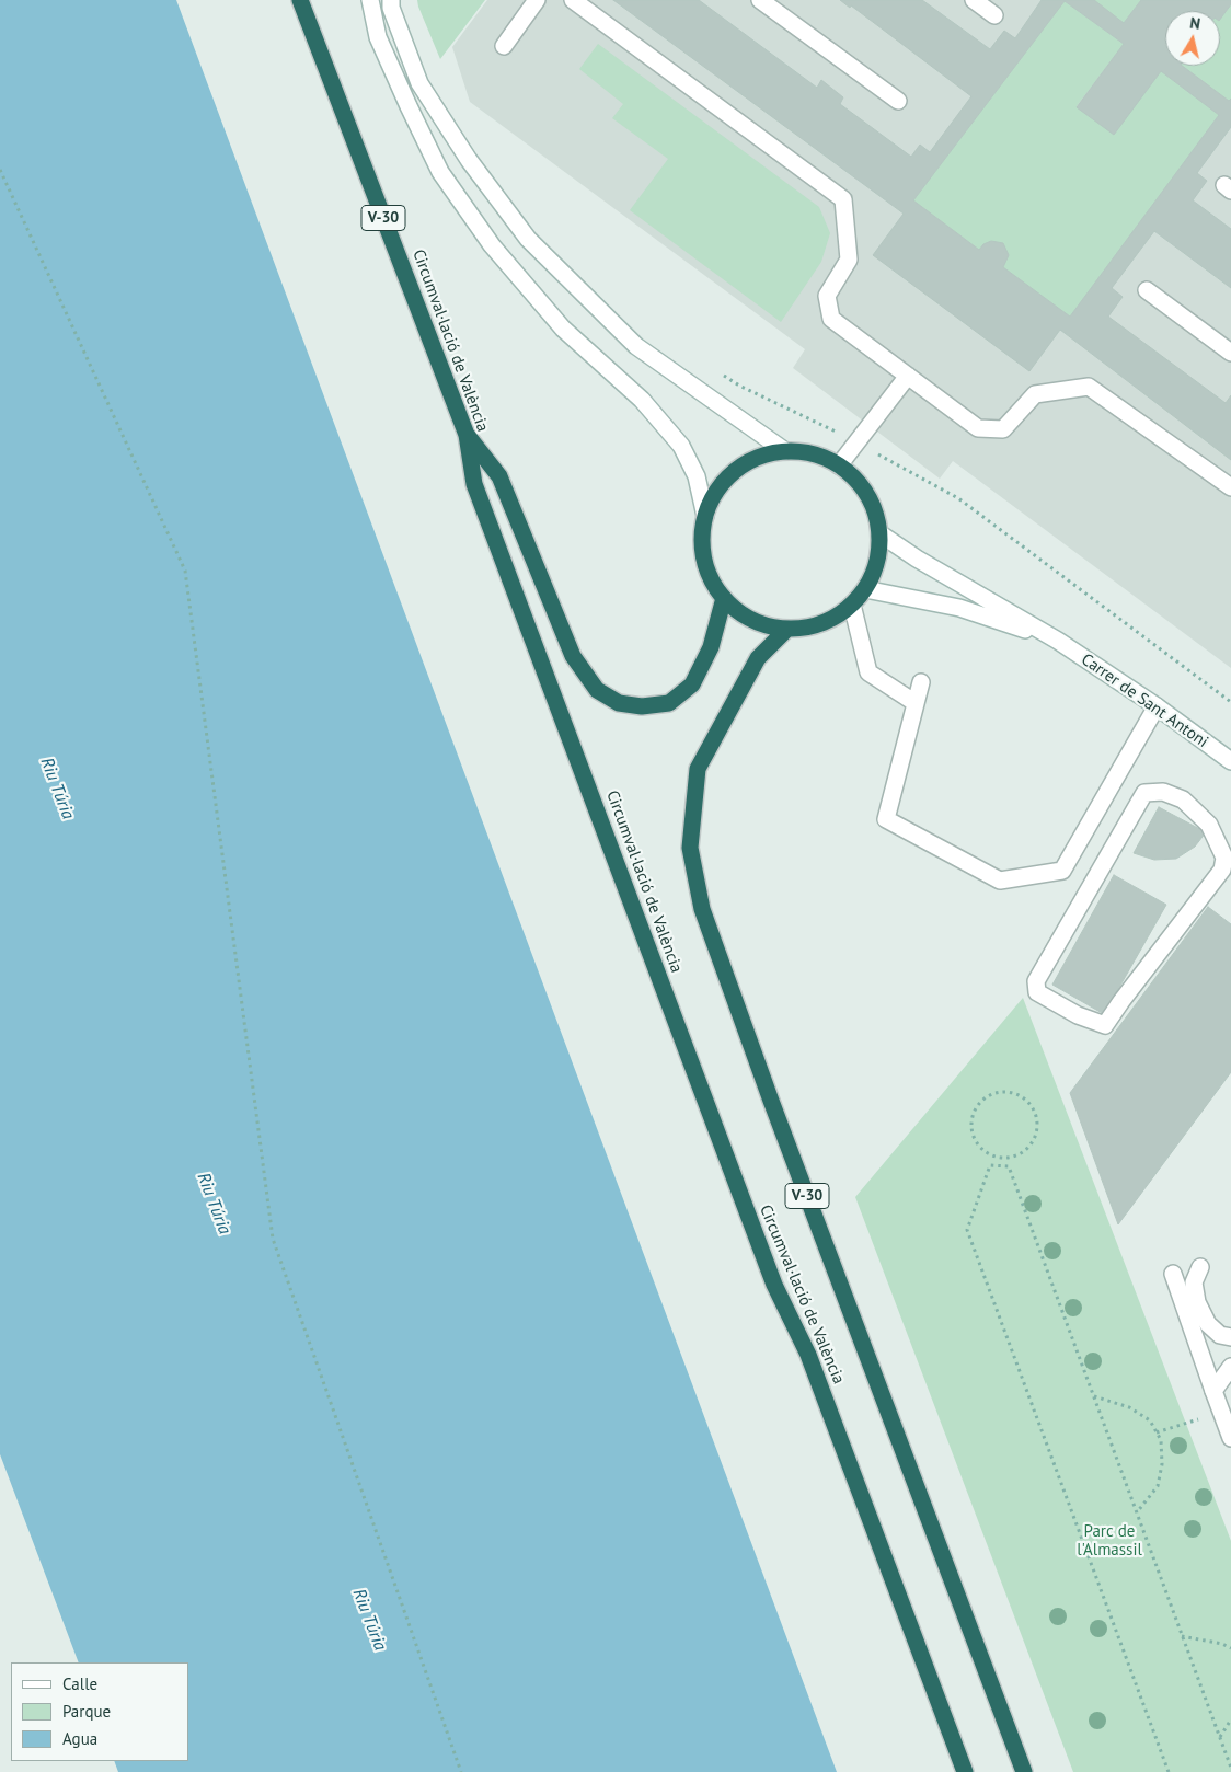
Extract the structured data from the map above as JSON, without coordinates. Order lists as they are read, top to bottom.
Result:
{
  "streets": {
    "highway": ["V-30", "Circumval·lació de València"],
    "main road": ["Carrer de Sant Antoni"]
  },
  "crossings": [
    ["V-30", "Carrer de Sant Antoni"]
  ],
  "water": ["Riu Túria"],
  "parks": ["Parc de l'Almassil"],
  "legend": ["Calle", "Parque", "Agua"],
  "north": "top"
}
